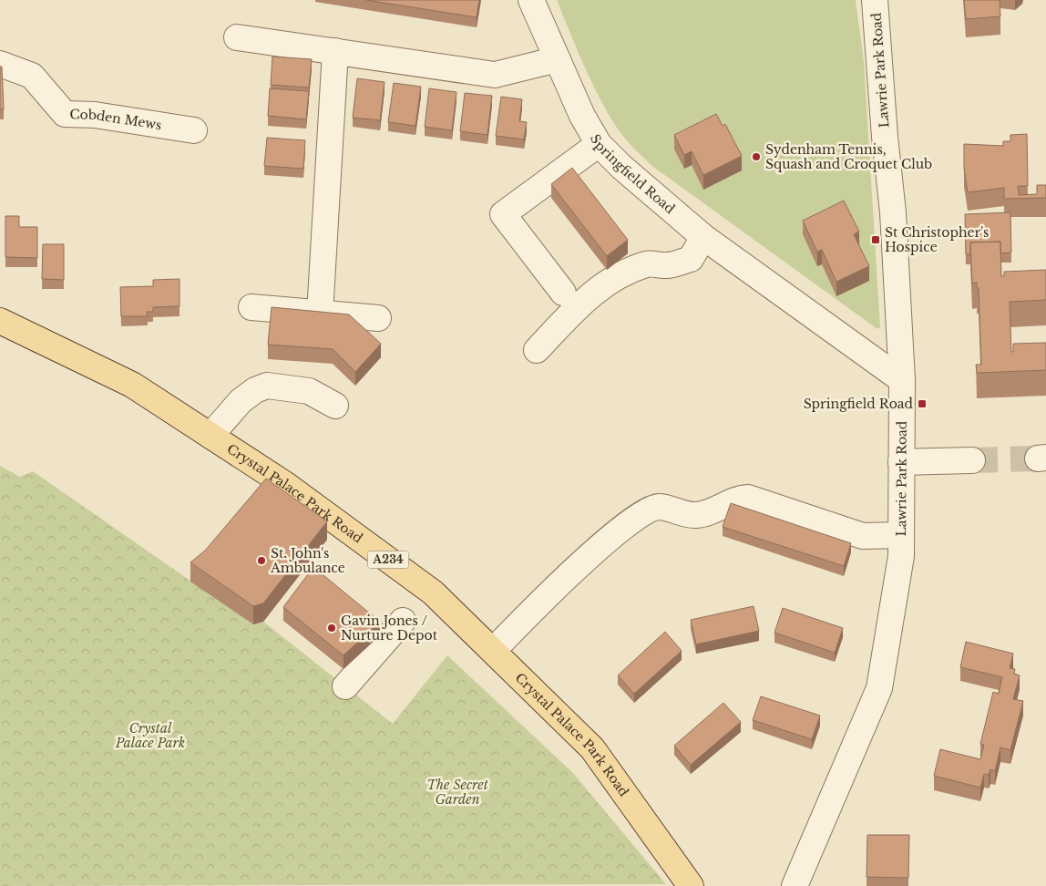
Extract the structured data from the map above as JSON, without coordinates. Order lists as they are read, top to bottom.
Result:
{
  "streets": {
    "main road": ["Crystal Palace Park Road", "A234"],
    "street": ["Lawrie Park Road", "Cobden Mews", "Springfield Road"]
  },
  "crossings": [
    ["Lawrie Park Road", "Springfield Road"]
  ],
  "parks": ["Crystal Palace Park", "The Secret Garden"],
  "places": {
    "other": ["Sydenham Tennis, Squash and Croquet Club", "St. John's Ambulance", "Gavin Jones / Nurture Depot"],
    "transit": ["St Christopher's Hospice", "Springfield Road"]
  }
}
